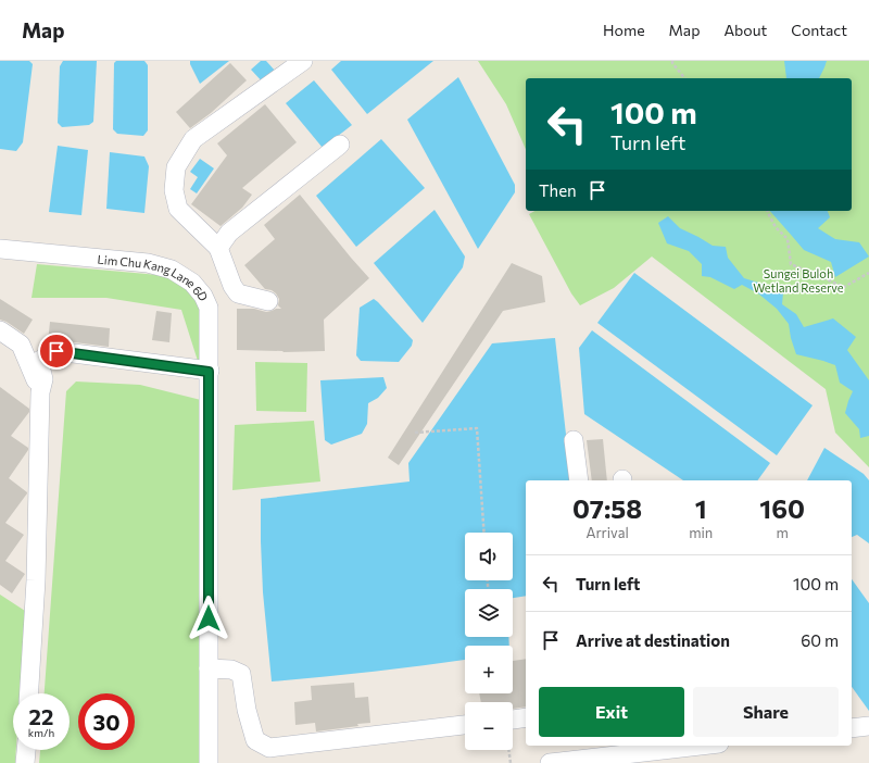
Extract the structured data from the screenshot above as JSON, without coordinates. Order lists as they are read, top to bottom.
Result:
{
  "streets": {
    "street": ["Lim Chu Kang Lane 6D"]
  },
  "parks": ["Sungei Buloh Wetland Reserve"],
  "page": {
    "header": "Map",
    "nav": [
      "Home",
      "Map",
      "About",
      "Contact"
    ],
    "turn": ["100 m", "Turn left"],
    "then": "Then",
    "eta": [
      "07:58",
      "Arrival",
      "1",
      "min",
      "160",
      "m"
    ],
    "map_buttons": ["+", "−"],
    "list": [
      {
        "name": "Turn left",
        "value": "100 m"
      },
      {
        "name": "Arrive at destination",
        "value": "60 m"
      }
    ],
    "buttons": ["Exit", "Share"],
    "speed": "22 km/h",
    "limit": "30"
  }
}
